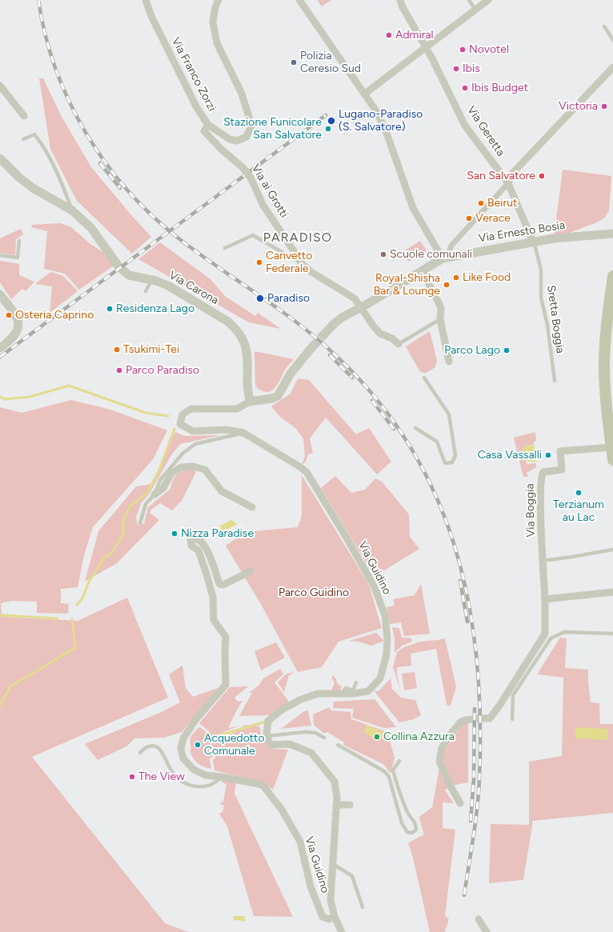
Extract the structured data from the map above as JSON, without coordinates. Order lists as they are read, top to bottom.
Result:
{
  "streets": {
    "street": [
      "Via Franco Zorzi",
      "Via Geretta",
      "Via ai Grotti",
      "Via Ernesto Bosia",
      "Via Carona",
      "Via Boggia",
      "Via Guidino"
    ],
    "lane": ["Sretta Boggia"]
  },
  "crossings": [
    ["Via Franco Zorzi", "Via ai Grotti"],
    ["Via Geretta", "Via Ernesto Bosia"],
    ["Via Geretta", "Sretta Boggia"],
    ["Via ai Grotti", "Via Ernesto Bosia"],
    ["Via Ernesto Bosia", "Sretta Boggia"],
    ["Via Carona", "Via Guidino"]
  ],
  "districts": ["PARADISO"],
  "parks": ["Parco Guidino"],
  "places": [
    "Admiral",
    "Novotel",
    "Polizia Ceresio Sud",
    "Ibis",
    "Ibis Budget",
    "Victoria",
    "Lugano-Paradiso (S. Salvatore)",
    "Stazione Funicolare San Salvatore",
    "San Salvatore",
    "Beirut",
    "Verace",
    "Scuole comunali",
    "Canvetto Federale",
    "Like Food",
    "Royal-Shisha Bar & Lounge",
    "Paradiso",
    "Residenza Lago",
    "Osteria Caprino",
    "Tsukimi-Tei",
    "Parco Lago",
    "Parco Paradiso",
    "Casa Vassalli",
    "Terzianum au Lac",
    "Nizza Paradise",
    "Collina Azzura",
    "Acquedotto Comunale",
    "The View"
  ]
}
